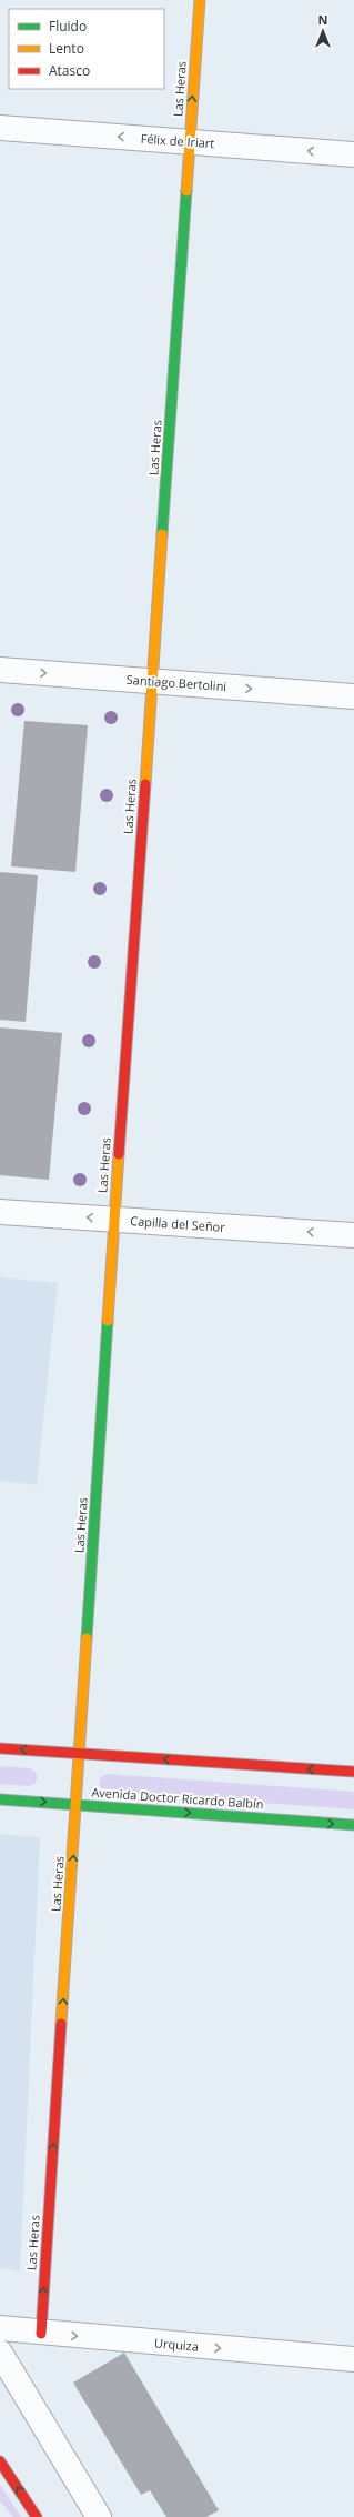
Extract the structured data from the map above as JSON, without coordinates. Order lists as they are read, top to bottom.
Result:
{
  "streets": {
    "main road": ["Las Heras", "Avenida Doctor Ricardo Balbín"],
    "street": [
      "Félix de Iriart",
      "Santiago Bertolini",
      "Capilla del Señor",
      "Urquiza"
    ]
  },
  "crossings": [
    ["Las Heras", "Félix de Iriart"],
    ["Las Heras", "Santiago Bertolini"],
    ["Las Heras", "Capilla del Señor"],
    ["Las Heras", "Avenida Doctor Ricardo Balbín"],
    ["Las Heras", "Urquiza"]
  ],
  "one_way": [
    "Félix de Iriart",
    "Santiago Bertolini",
    "Capilla del Señor",
    "Urquiza"
  ],
  "legend": ["Fluido", "Lento", "Atasco"],
  "north": "top"
}
